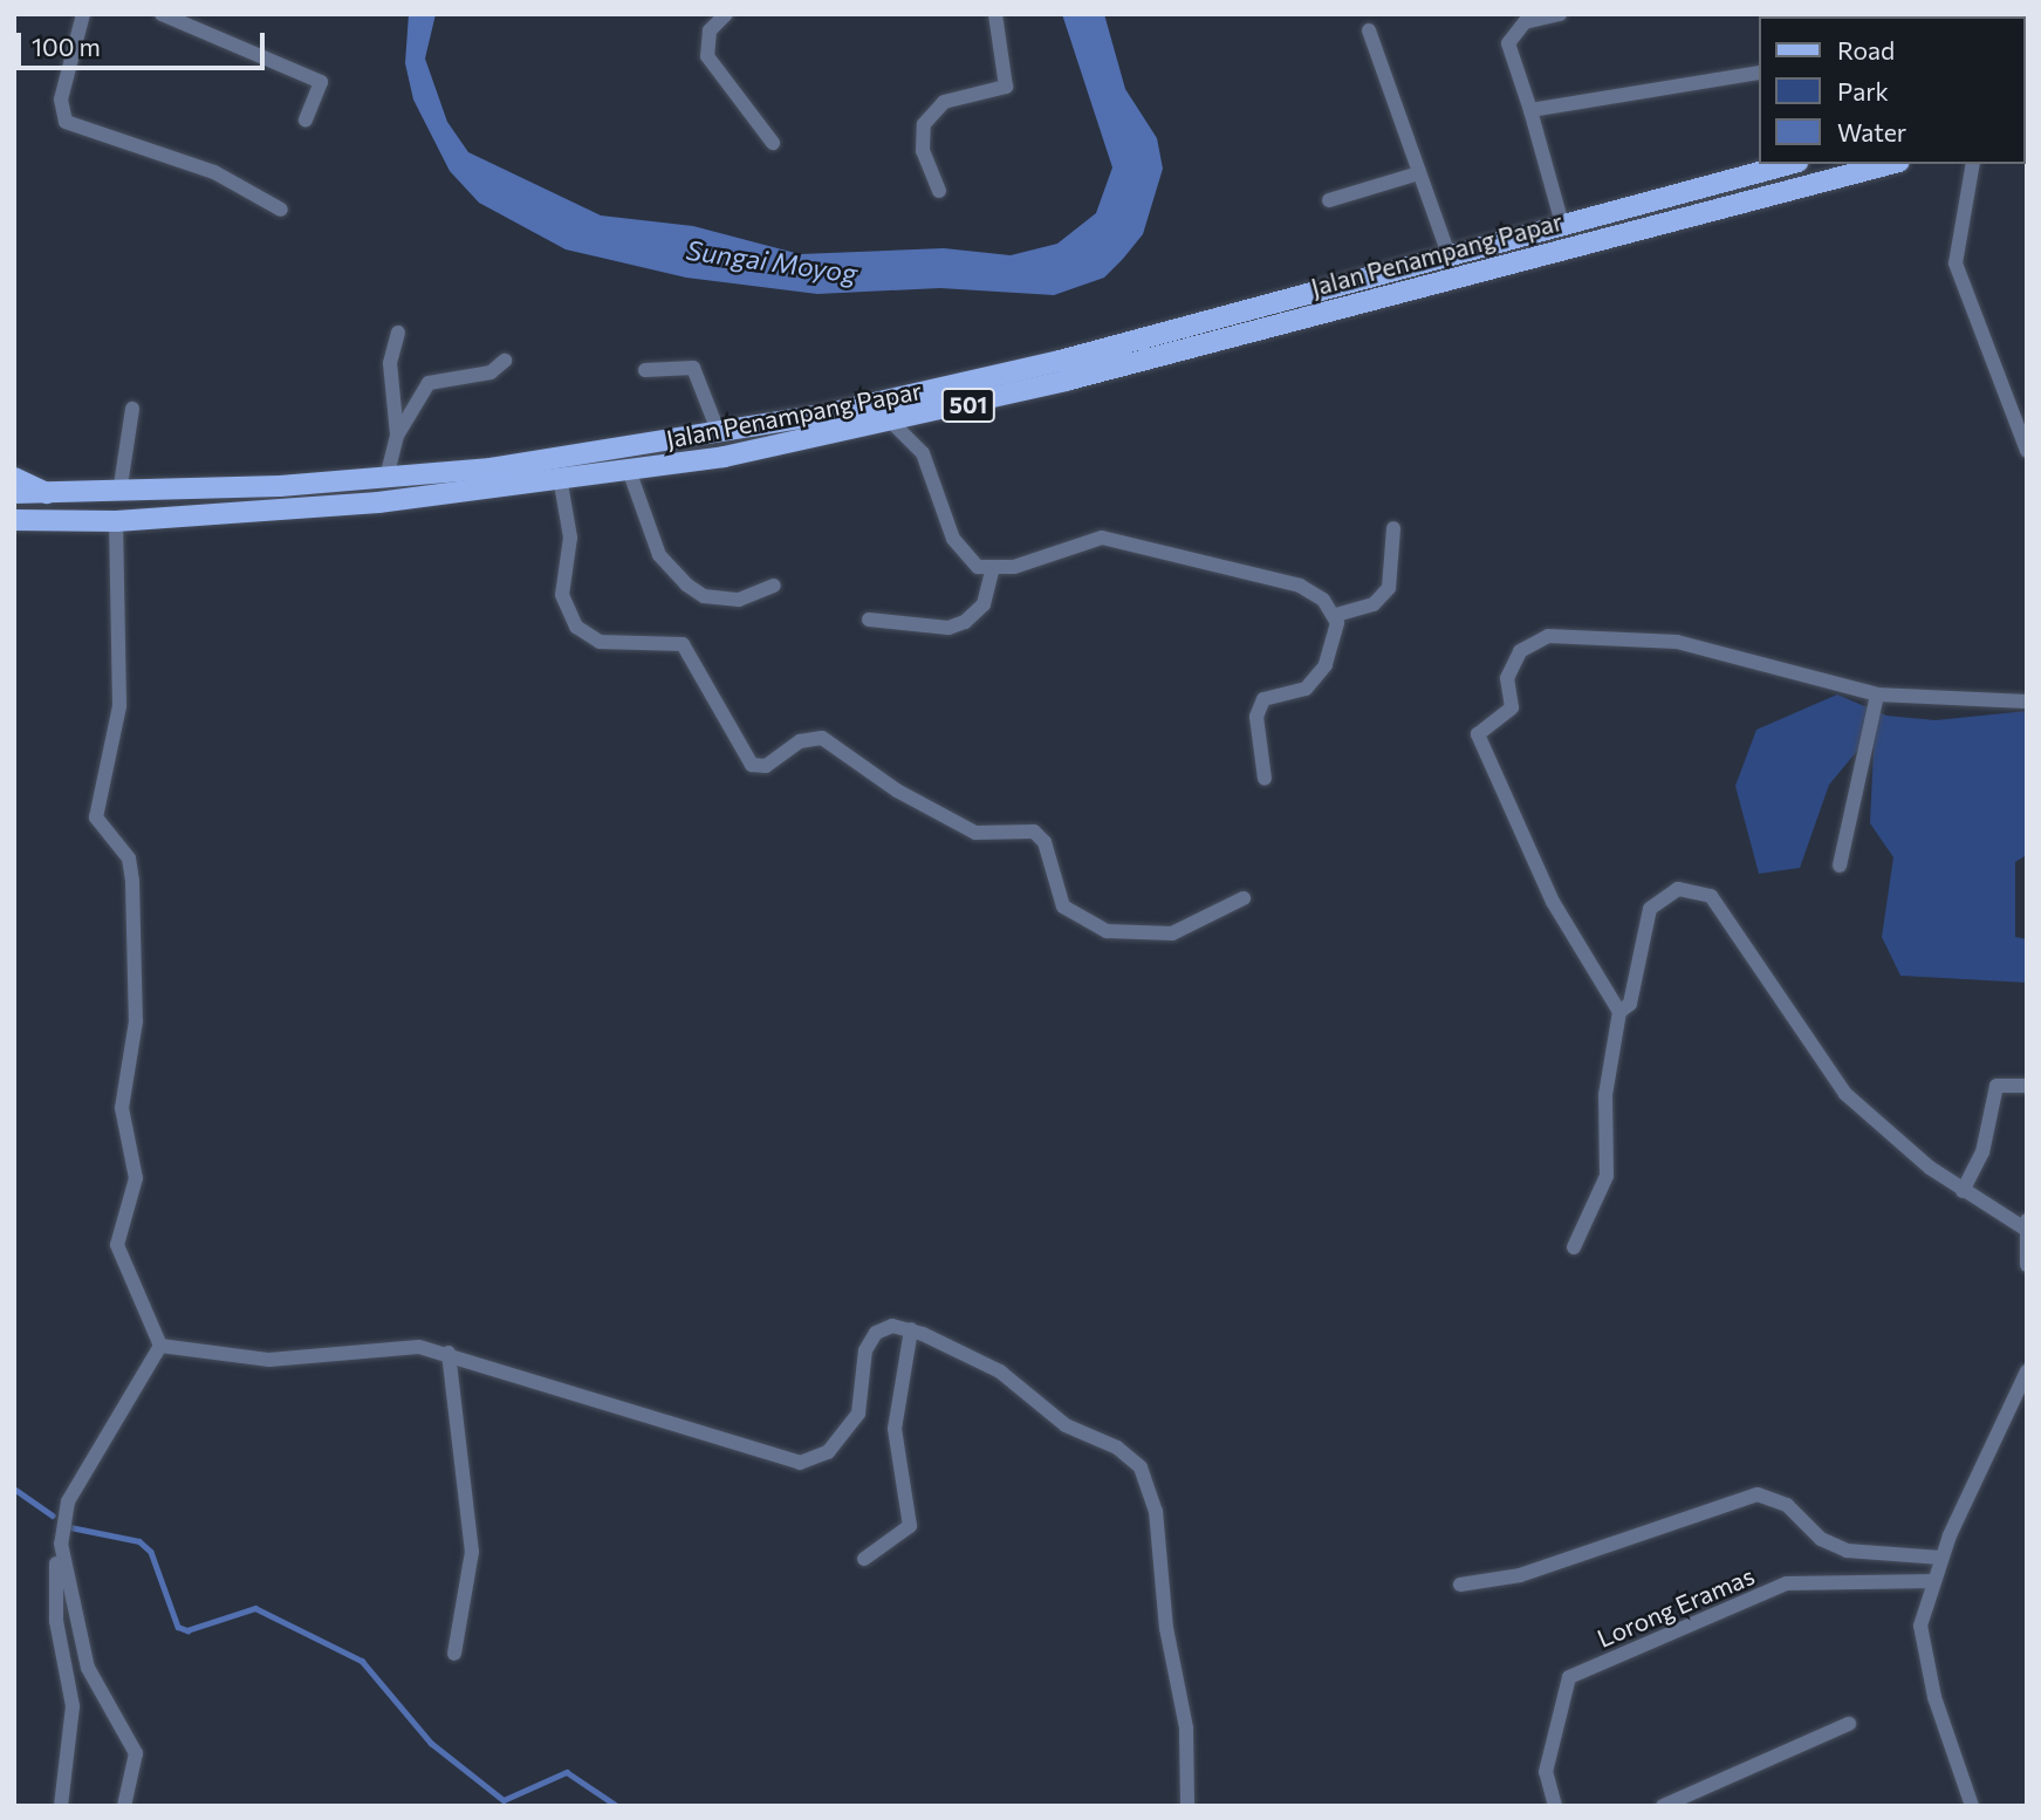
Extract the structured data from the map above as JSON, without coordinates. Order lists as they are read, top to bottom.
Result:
{
  "streets": {
    "main road": ["Jalan Penampang Papar", "501"],
    "street": ["Lorong Eramas"]
  },
  "water": ["Sungai Moyog"],
  "legend": ["Road", "Park", "Water"],
  "scale_bar": "100 m"
}
